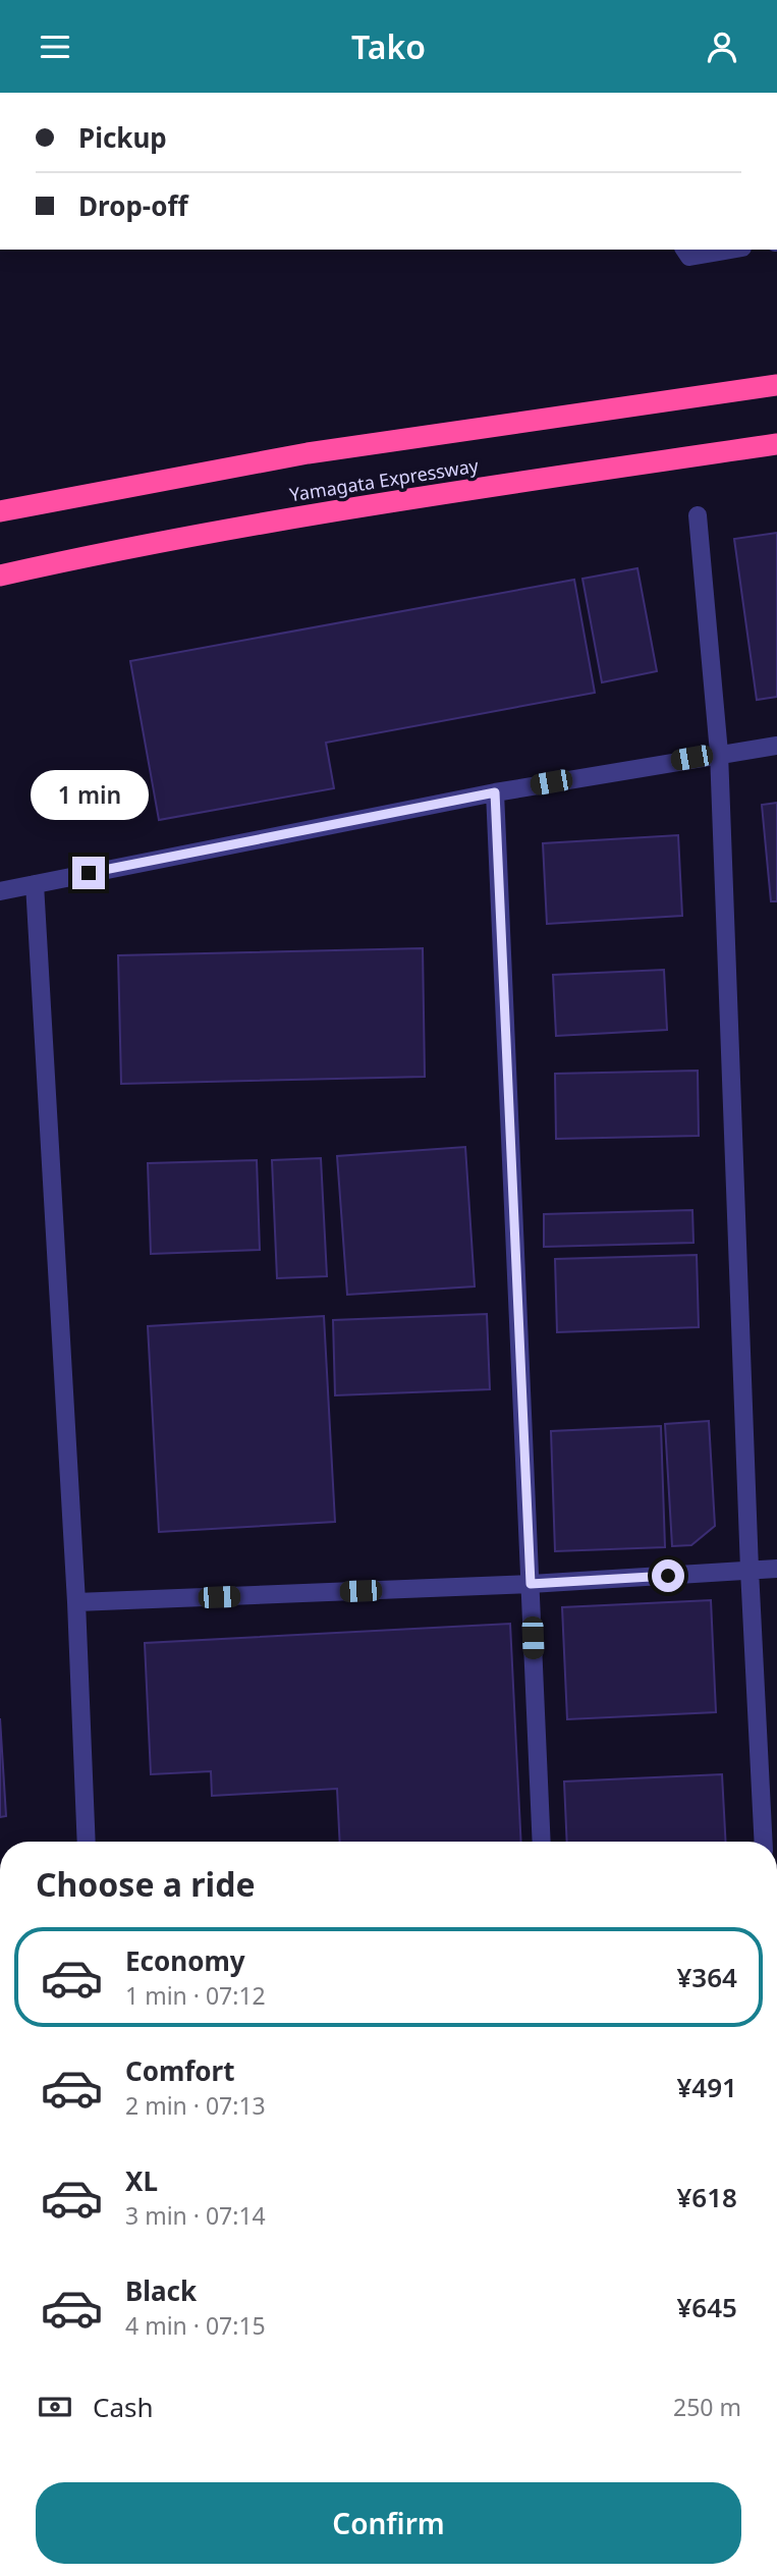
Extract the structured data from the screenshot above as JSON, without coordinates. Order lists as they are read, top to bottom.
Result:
{
  "streets": {
    "highway": ["Yamagata Expressway"]
  },
  "page": {
    "header": "Tako",
    "banner": ["Pickup", "Drop-off"],
    "bubble": "1 min",
    "heading": "Choose a ride",
    "list": [
      {
        "name": "Economy",
        "note": "1 min · 07:12",
        "value": "¥364"
      },
      {
        "name": "Comfort",
        "note": "2 min · 07:13",
        "value": "¥491"
      },
      {
        "name": "XL",
        "note": "3 min · 07:14",
        "value": "¥618"
      },
      {
        "name": "Black",
        "note": "4 min · 07:15",
        "value": "¥645"
      }
    ],
    "pay": ["Cash", "250 m"],
    "buttons": "Confirm"
  }
}
